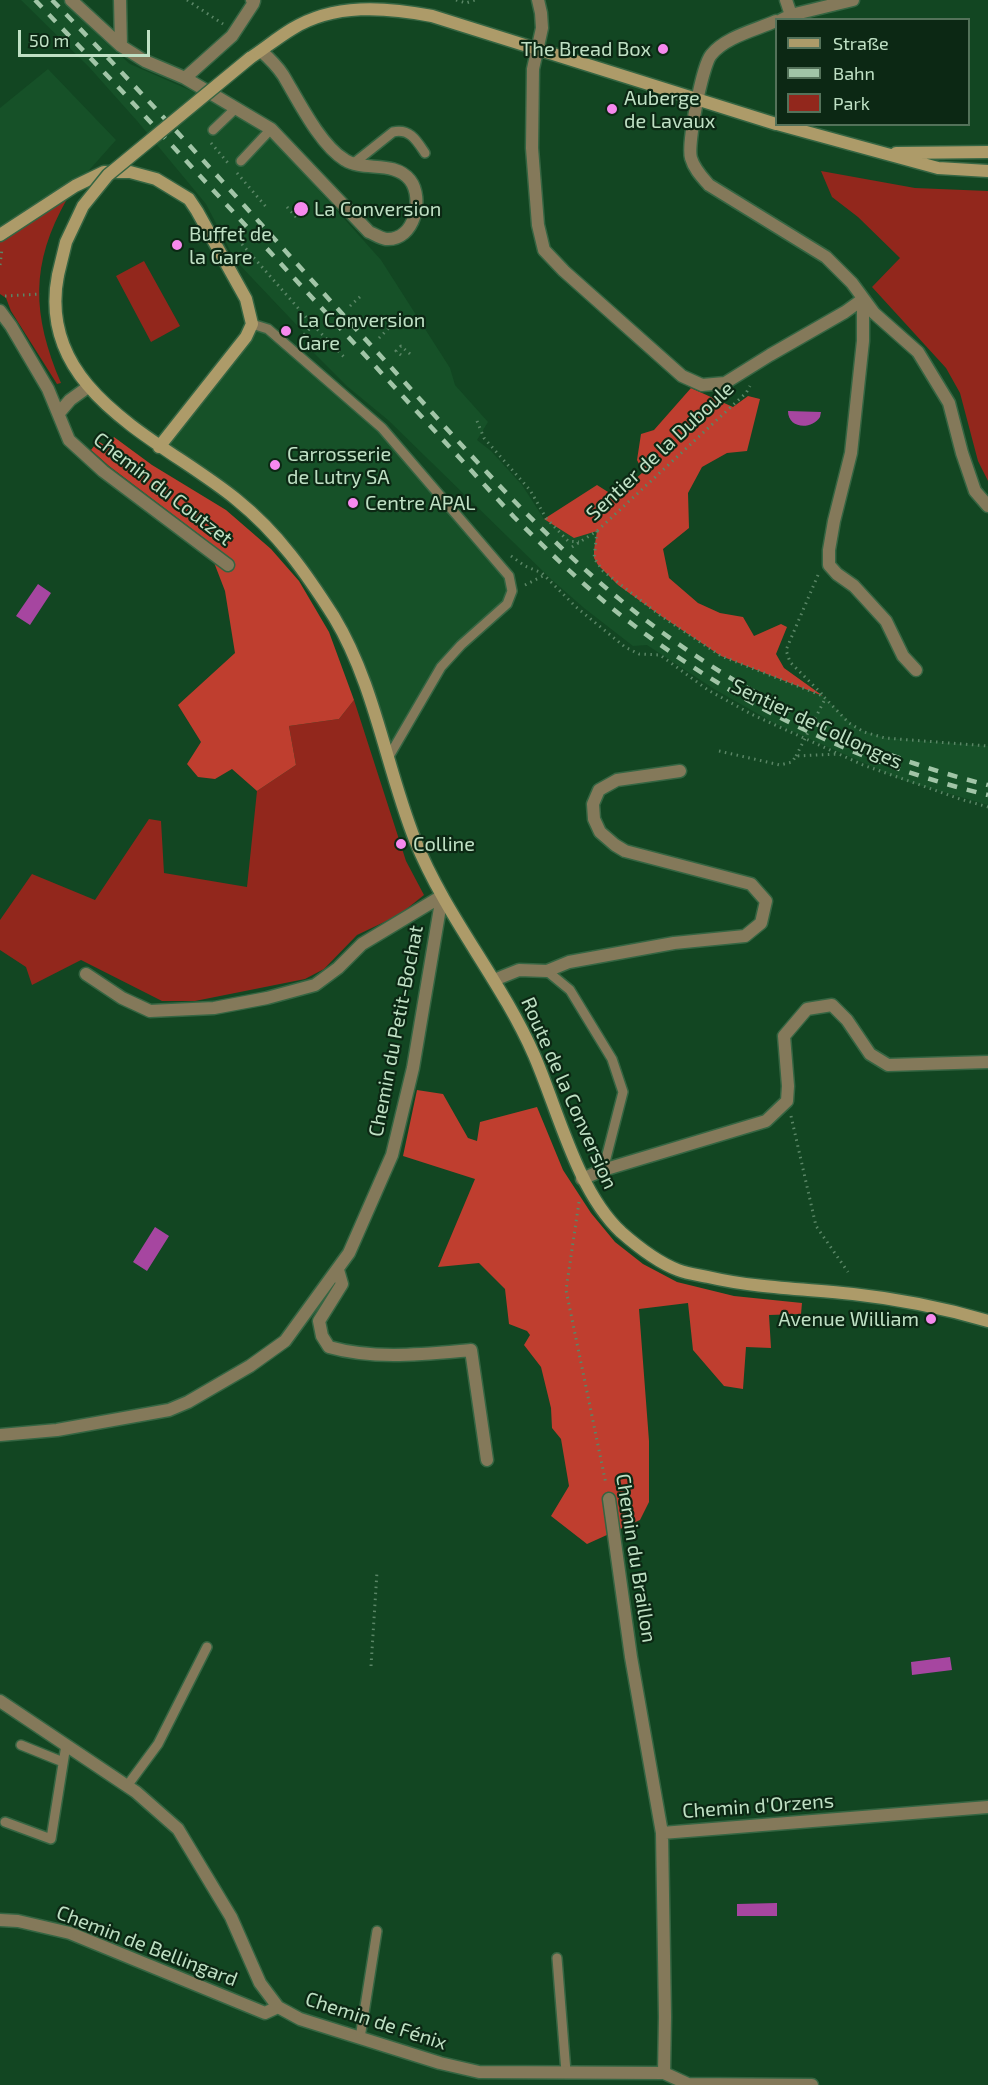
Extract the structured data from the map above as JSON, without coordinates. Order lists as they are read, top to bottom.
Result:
{
  "streets": {
    "main road": ["Route de la Conversion"],
    "street": [
      "Chemin du Coutzet",
      "Chemin du Petit-Bochat",
      "Chemin du Braillon",
      "Chemin d'Orzens",
      "Chemin de Bellingard",
      "Chemin de Fénix"
    ],
    "path": ["Sentier de la Duboule", "Sentier de Collonges"]
  },
  "crossings": [
    ["Chemin du Petit-Bochat", "Route de la Conversion"],
    ["Chemin du Braillon", "Chemin d'Orzens"],
    ["Chemin d'Orzens", "Chemin de Fénix"],
    ["Chemin de Bellingard", "Chemin de Fénix"]
  ],
  "places": [
    "The Bread Box",
    "Auberge de Lavaux",
    "La Conversion",
    "Buffet de la Gare",
    "La Conversion Gare",
    "Carrosserie de Lutry SA",
    "Centre APAL",
    "Colline",
    "Avenue William"
  ],
  "legend": ["Straße", "Bahn", "Park"],
  "scale_bar": "50 m"
}
